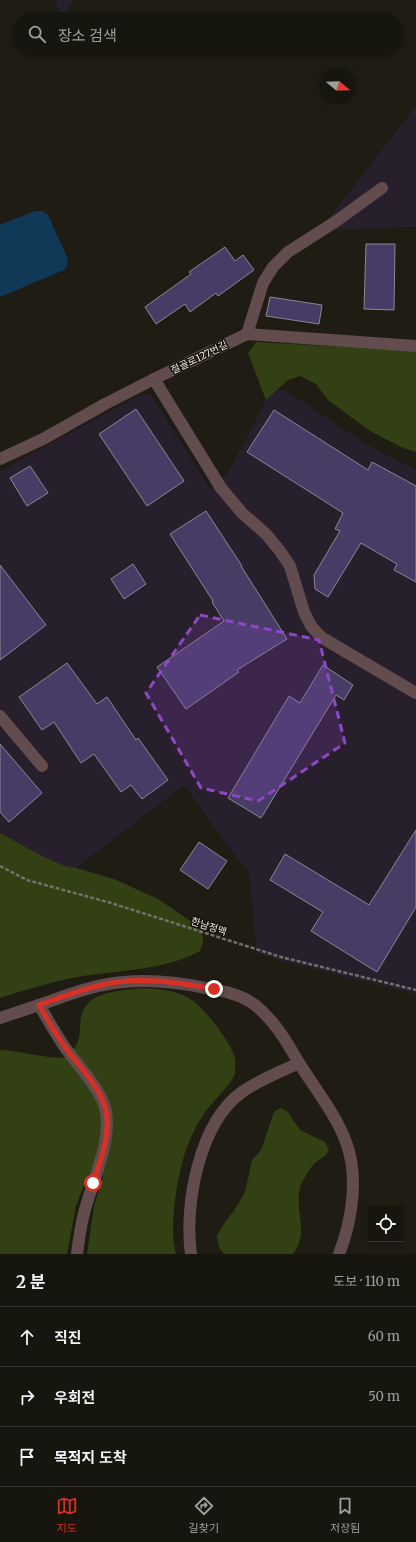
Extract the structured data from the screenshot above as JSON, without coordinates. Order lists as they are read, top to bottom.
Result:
{
  "streets": {
    "lane": ["절골로127번길"],
    "path": ["한남정맥"]
  },
  "north": "right",
  "page": {
    "search": "장소 검색",
    "heading": ["2 분", "도보 · 110 m"],
    "list": [
      ["직진", "60 m"],
      ["우회전", "50 m"],
      "목적지 도착"
    ],
    "nav": ["지도", "길찾기", "저장됨"]
  }
}
